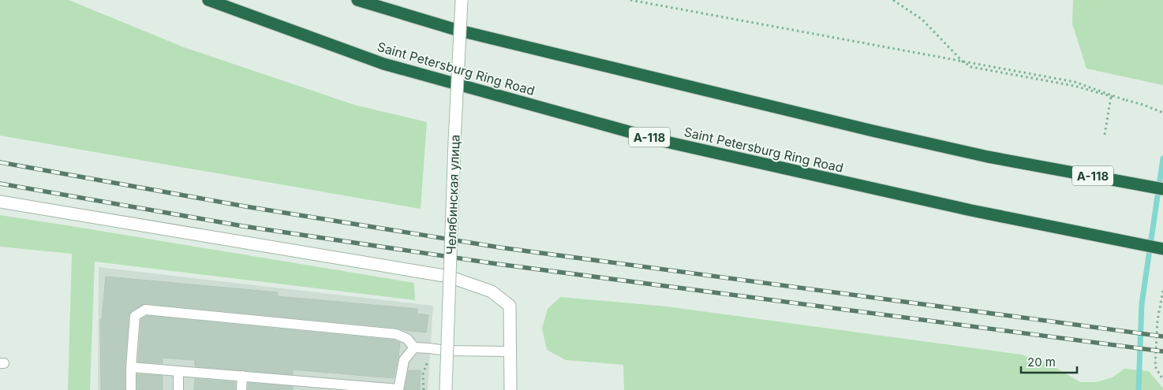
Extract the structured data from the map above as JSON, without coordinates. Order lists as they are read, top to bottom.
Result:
{
  "streets": {
    "highway": ["Saint Petersburg Ring Road", "А-118"],
    "street": ["Челябинская улица"]
  },
  "scale_bar": "20 m"
}
